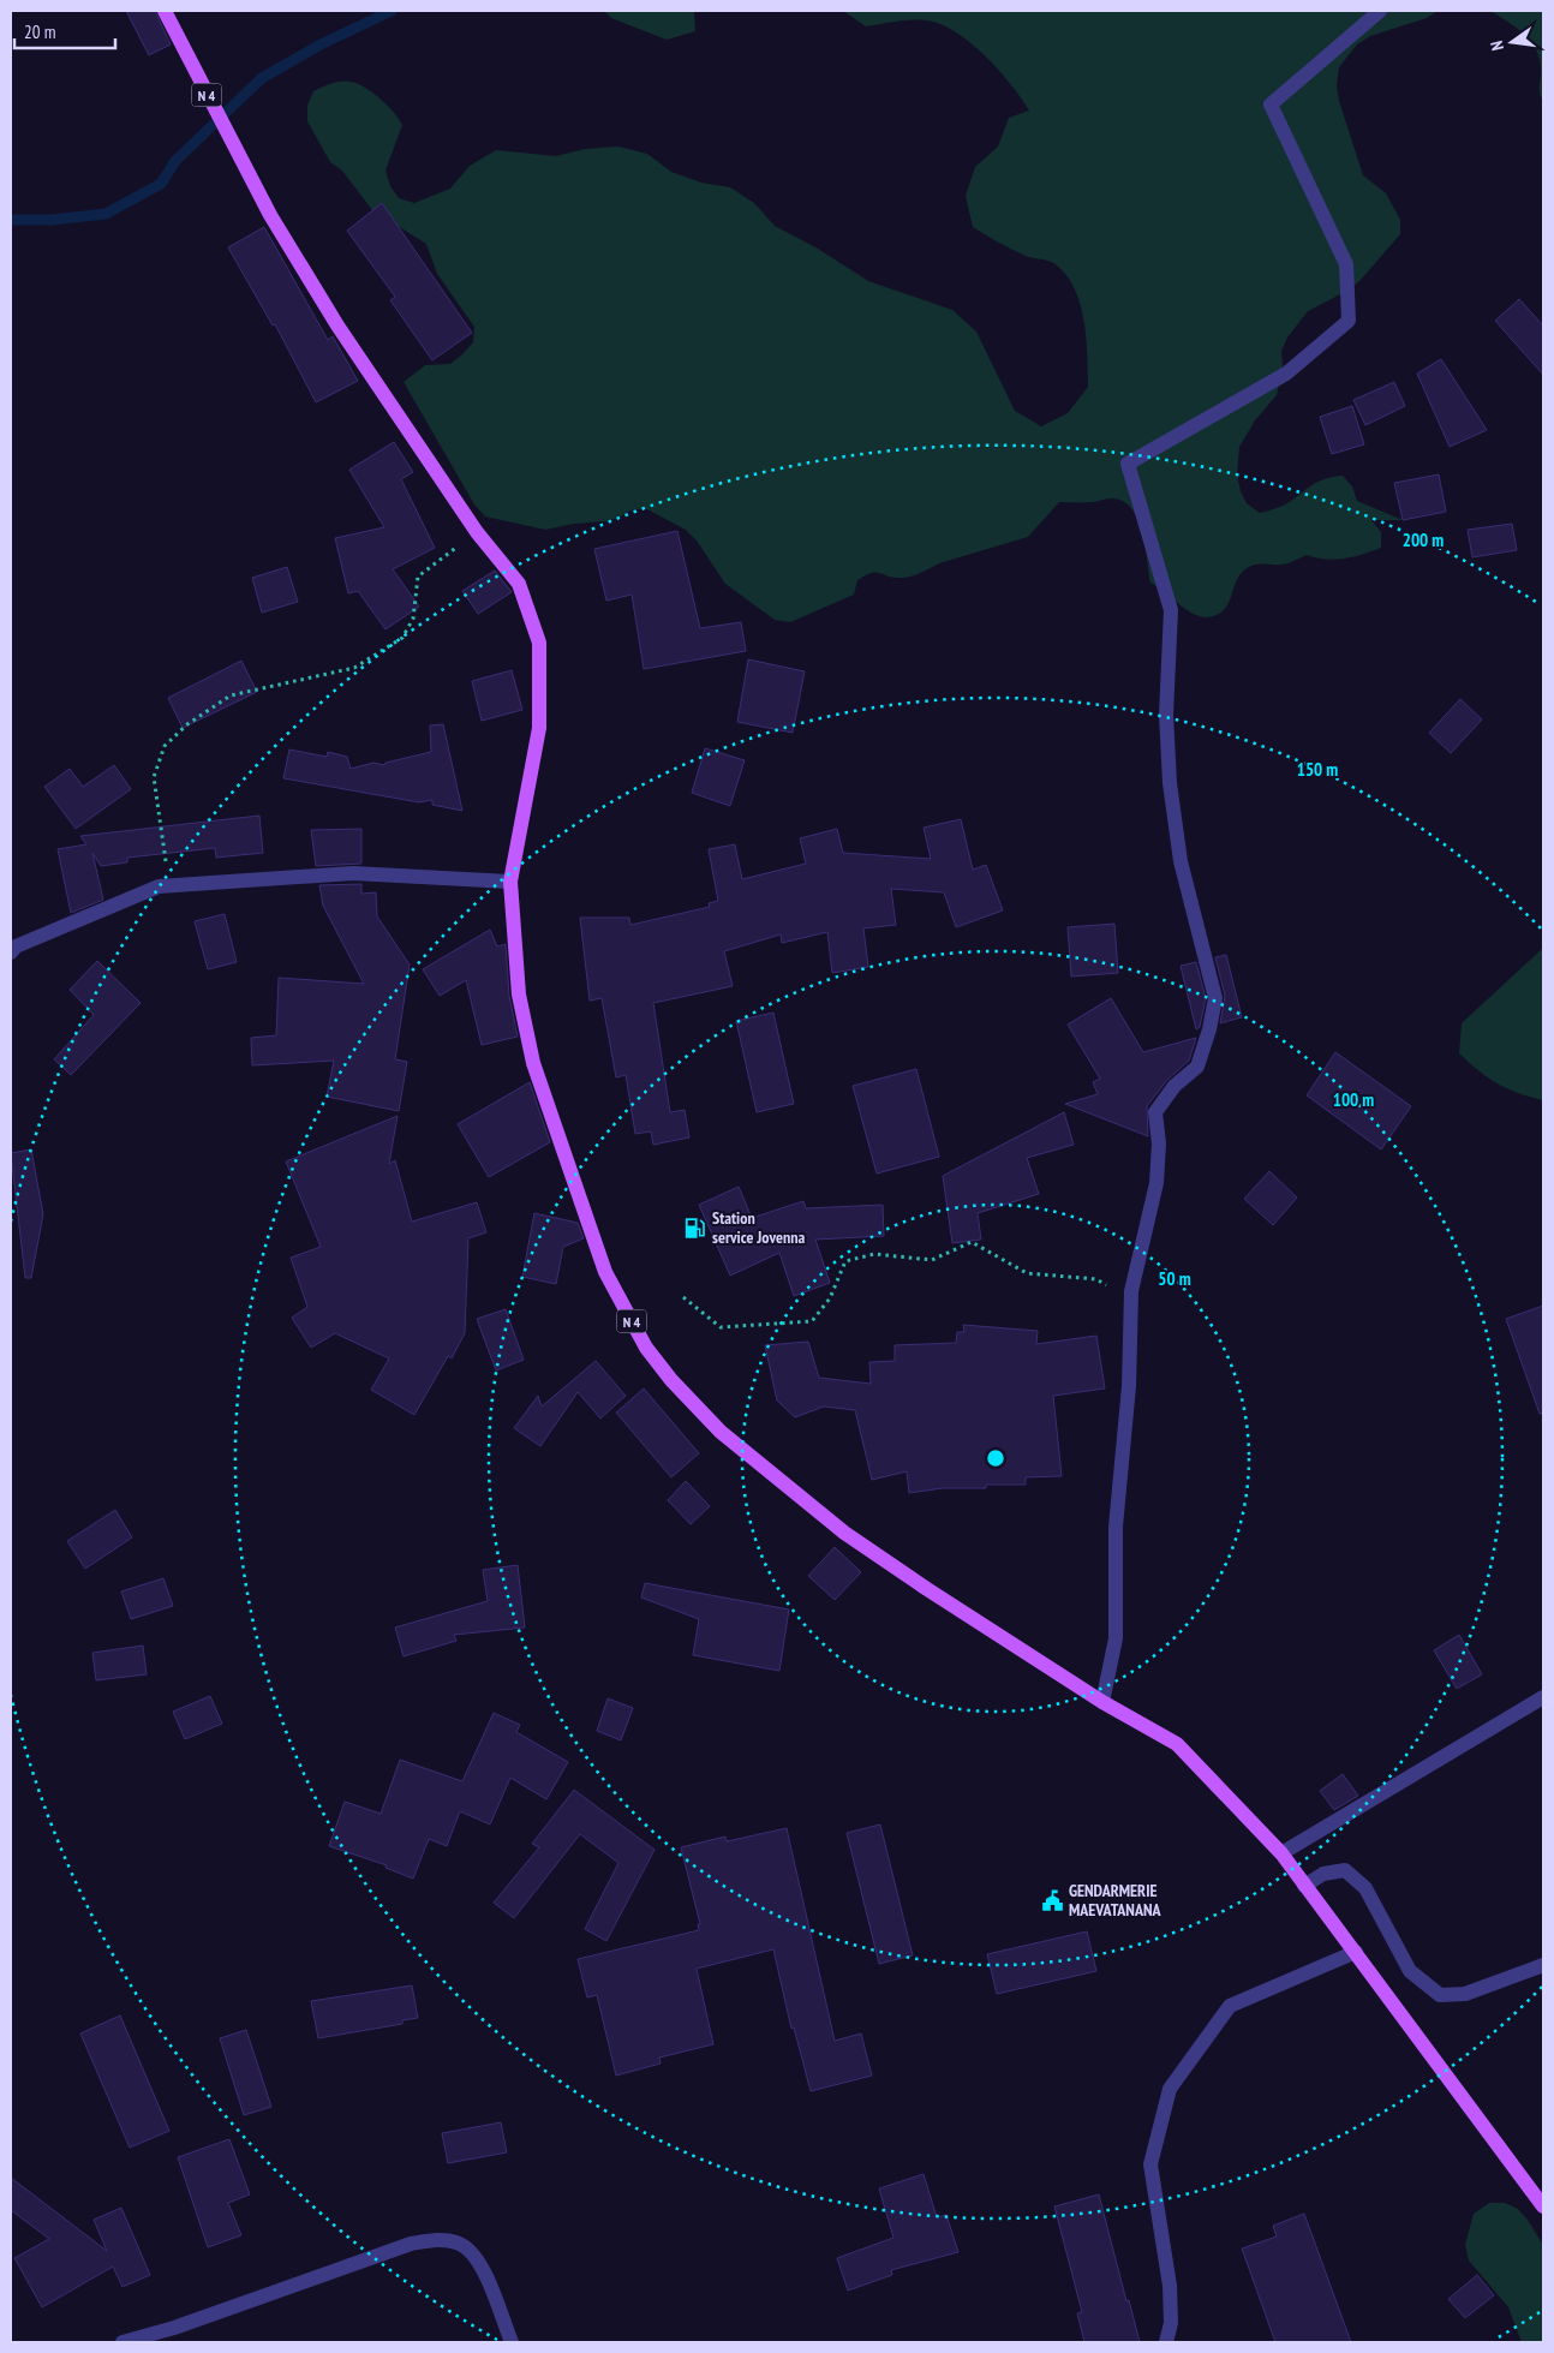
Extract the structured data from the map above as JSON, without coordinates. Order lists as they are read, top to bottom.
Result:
{
  "streets": {
    "main road": ["N 4"]
  },
  "places": {
    "fuel station": ["Station service Jovenna"],
    "public building": ["GENDARMERIE MAEVATANANA"]
  },
  "scale_bar": "20 m",
  "north": "left",
  "rings": [
    "200 m",
    "150 m",
    "100 m",
    "50 m"
  ]
}
